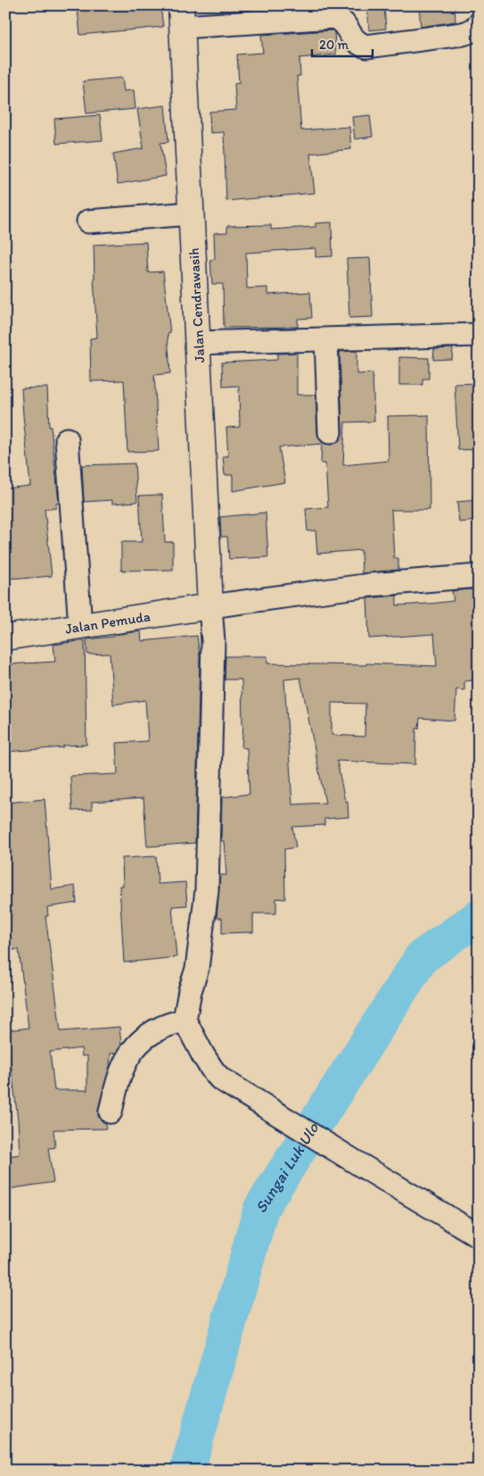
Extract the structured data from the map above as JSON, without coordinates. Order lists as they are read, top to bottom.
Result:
{
  "streets": {
    "main road": ["Jalan Cendrawasih", "Jalan Pemuda"]
  },
  "crossings": [
    ["Jalan Cendrawasih", "Jalan Pemuda"]
  ],
  "water": ["Sungai Luk Ulo"],
  "scale_bar": "20 m"
}
